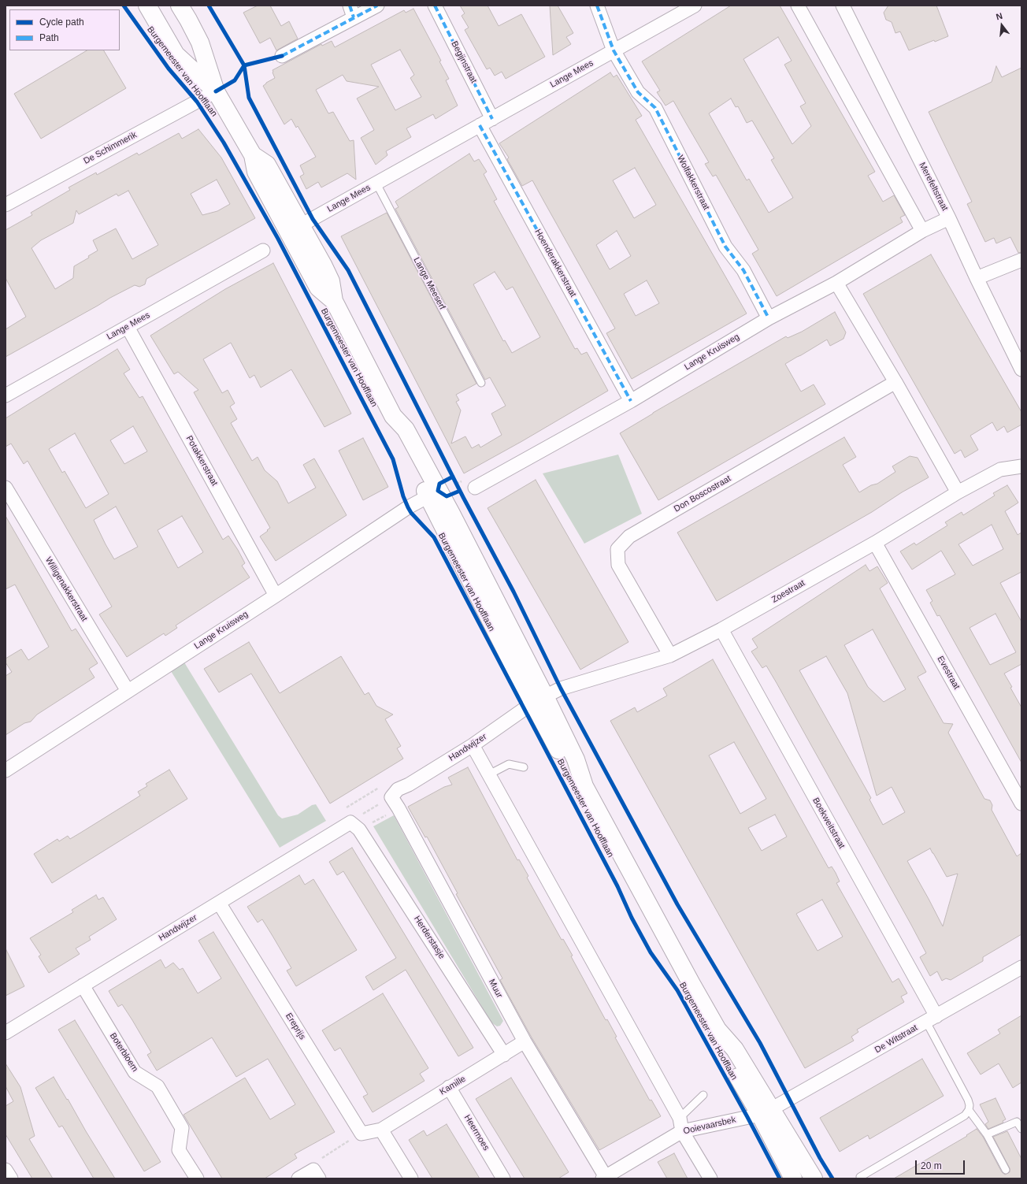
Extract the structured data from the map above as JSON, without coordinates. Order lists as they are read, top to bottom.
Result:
{
  "streets": {
    "main road": ["Burgemeester van Hoofflaan"],
    "street": [
      "Begijnstraat",
      "Lange Mees",
      "De Schimmerik",
      "Wolfakkerstraat",
      "Merefeltstraat",
      "Hoenderakkerstraat",
      "Lange Kruisweg",
      "Potakkerstraat",
      "Don Boscostraat",
      "Willigenakkerstraat",
      "Zoestraat",
      "Evestraat",
      "Handwijzer",
      "Boekweitstraat",
      "Herderstasje",
      "Muur",
      "Ereprijs",
      "De Witstraat",
      "Boterbloem",
      "Kamille",
      "Ooievaarsbek",
      "Heermoes"
    ],
    "lane": ["Lange Meeserf"]
  },
  "crossings": [
    ["Begijnstraat", "Lange Mees"],
    ["Burgemeester van Hoofflaan", "Lange Mees"],
    ["Burgemeester van Hoofflaan", "De Schimmerik"],
    ["Burgemeester van Hoofflaan", "Lange Kruisweg"],
    ["Burgemeester van Hoofflaan", "Zoestraat"],
    ["Burgemeester van Hoofflaan", "Handwijzer"],
    ["Burgemeester van Hoofflaan", "De Witstraat"],
    ["Burgemeester van Hoofflaan", "Ooievaarsbek"],
    ["Lange Mees", "Wolfakkerstraat"],
    ["Lange Mees", "Hoenderakkerstraat"],
    ["Lange Mees", "Lange Meeserf"],
    ["Lange Mees", "Potakkerstraat"],
    ["Wolfakkerstraat", "Lange Kruisweg"],
    ["Merefeltstraat", "Lange Kruisweg"],
    ["Hoenderakkerstraat", "Lange Kruisweg"],
    ["Lange Kruisweg", "Potakkerstraat"],
    ["Lange Kruisweg", "Willigenakkerstraat"],
    ["Don Boscostraat", "Zoestraat"],
    ["Zoestraat", "Evestraat"],
    ["Zoestraat", "Handwijzer"],
    ["Zoestraat", "Boekweitstraat"],
    ["Handwijzer", "Herderstasje"],
    ["Handwijzer", "Muur"],
    ["Handwijzer", "Ereprijs"],
    ["Handwijzer", "Boterbloem"],
    ["Boekweitstraat", "De Witstraat"],
    ["Herderstasje", "Kamille"],
    ["Muur", "Kamille"],
    ["Muur", "Ooievaarsbek"],
    ["De Witstraat", "Ooievaarsbek"],
    ["Kamille", "Heermoes"]
  ],
  "legend": ["Cycle path", "Path"],
  "scale_bar": "20 m",
  "north": "top"
}
